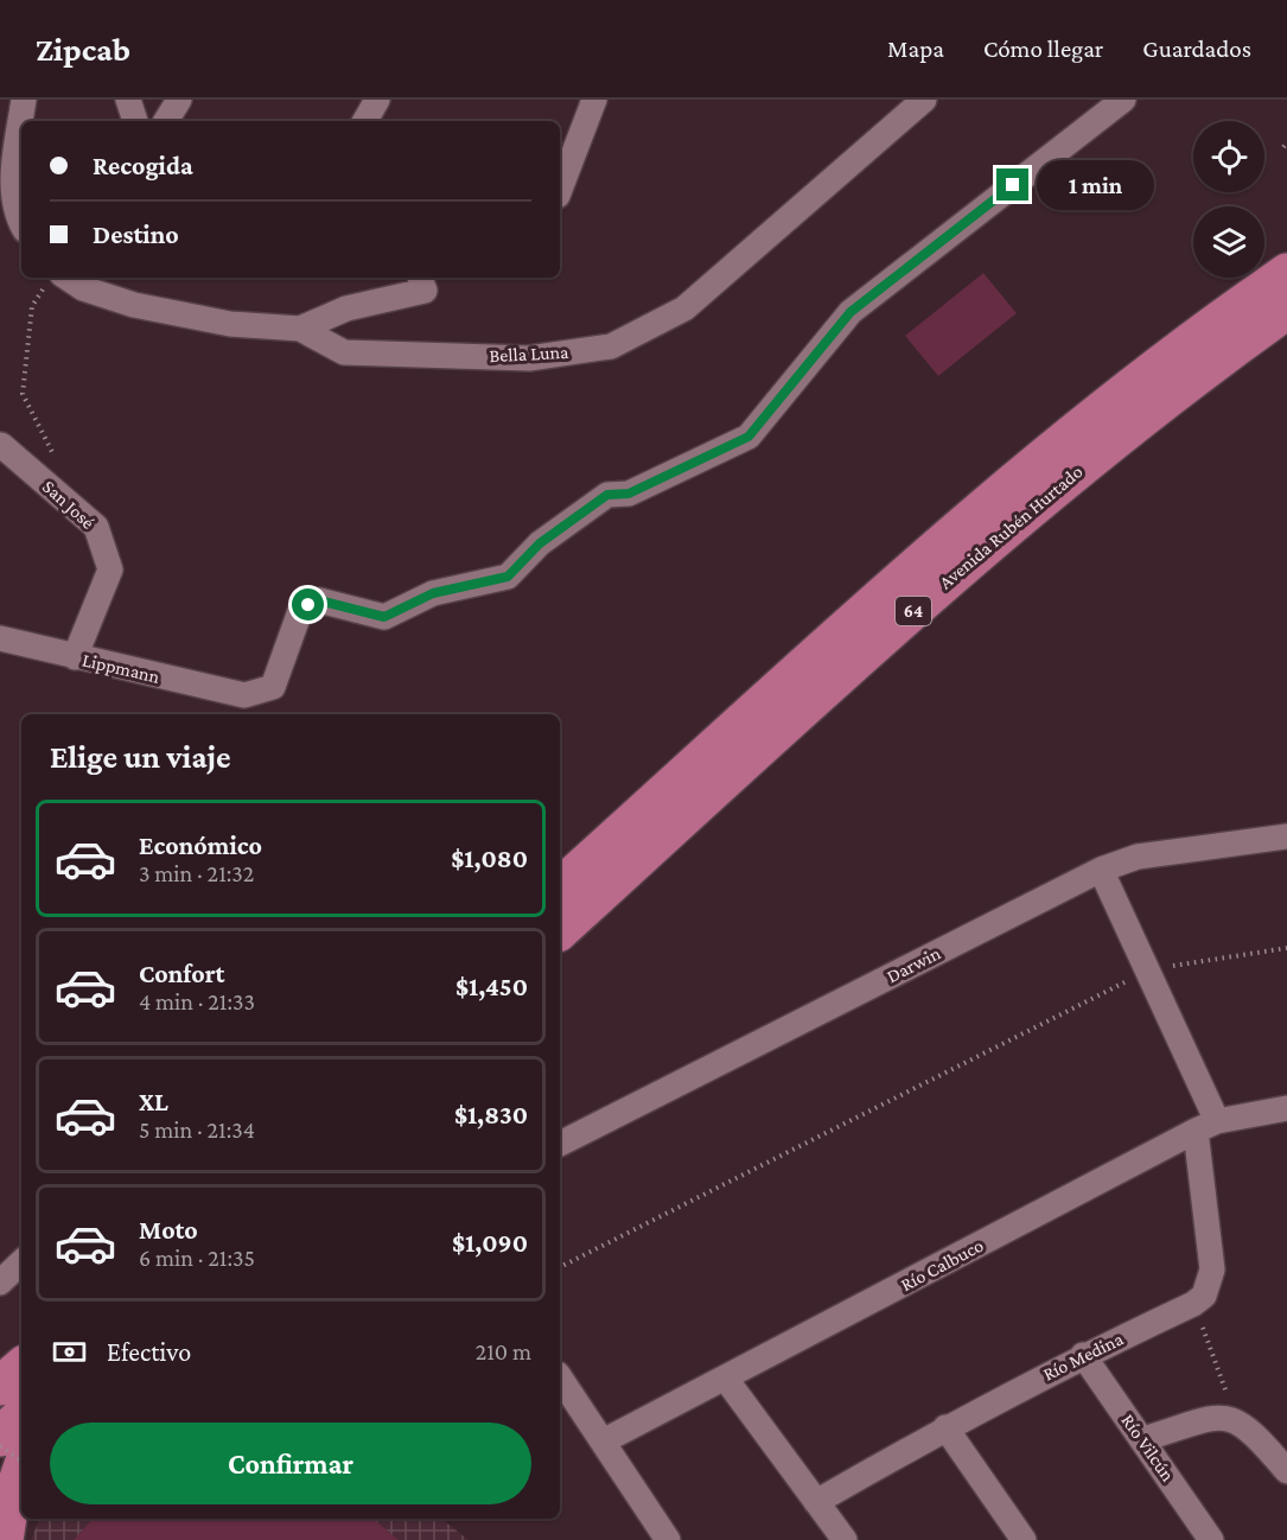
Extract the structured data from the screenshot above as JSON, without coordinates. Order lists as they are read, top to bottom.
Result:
{
  "streets": {
    "highway": ["Avenida Rubén Hurtado", "64"],
    "street": [
      "Bella Luna",
      "San José",
      "Lippmann",
      "Darwin",
      "Río Calbuco",
      "Río Medina",
      "Río Vilcún"
    ]
  },
  "crossings": [
    ["San José", "Lippmann"],
    ["Río Medina", "Río Vilcún"]
  ],
  "page": {
    "header": "Zipcab",
    "nav": ["Mapa", "Cómo llegar", "Guardados"],
    "banner": ["Recogida", "Destino"],
    "bubble": "1 min",
    "heading": "Elige un viaje",
    "list": [
      {
        "name": "Económico",
        "note": "3 min · 21:32",
        "value": "$1,080"
      },
      {
        "name": "Confort",
        "note": "4 min · 21:33",
        "value": "$1,450"
      },
      {
        "name": "XL",
        "note": "5 min · 21:34",
        "value": "$1,830"
      },
      {
        "name": "Moto",
        "note": "6 min · 21:35",
        "value": "$1,090"
      }
    ],
    "pay": ["Efectivo", "210 m"],
    "buttons": "Confirmar"
  }
}
